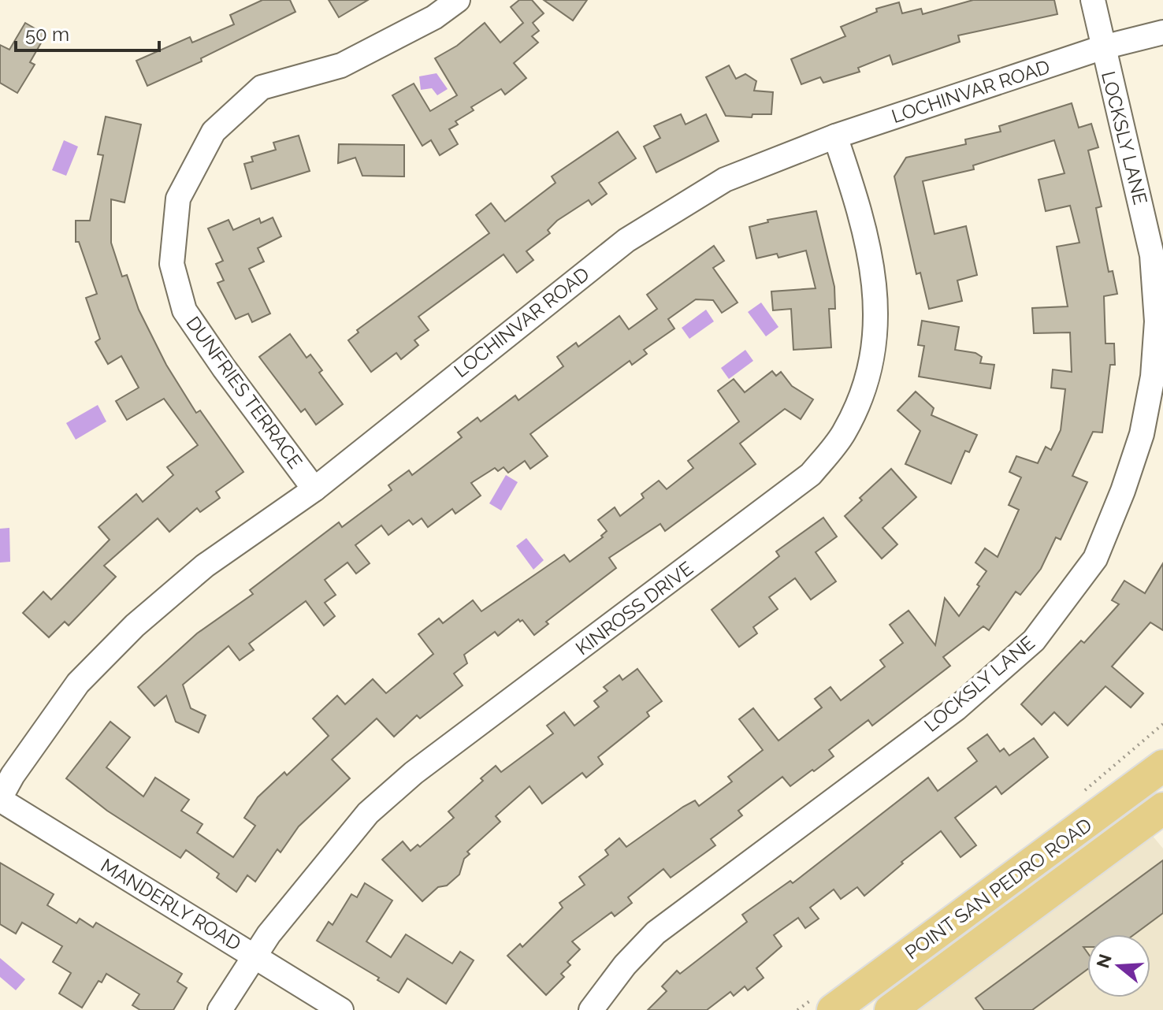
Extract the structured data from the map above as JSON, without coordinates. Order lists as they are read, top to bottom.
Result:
{
  "streets": {
    "main road": ["POINT SAN PEDRO ROAD"],
    "street": [
      "LOCHINVAR ROAD",
      "LOCKSLY LANE",
      "DUNFRIES TERRACE",
      "KINROSS DRIVE",
      "MANDERLY ROAD"
    ]
  },
  "crossings": [
    ["LOCHINVAR ROAD", "LOCKSLY LANE"],
    ["LOCHINVAR ROAD", "DUNFRIES TERRACE"],
    ["LOCHINVAR ROAD", "KINROSS DRIVE"],
    ["LOCHINVAR ROAD", "MANDERLY ROAD"],
    ["KINROSS DRIVE", "MANDERLY ROAD"]
  ],
  "scale_bar": "50 m",
  "north": "left"
}
